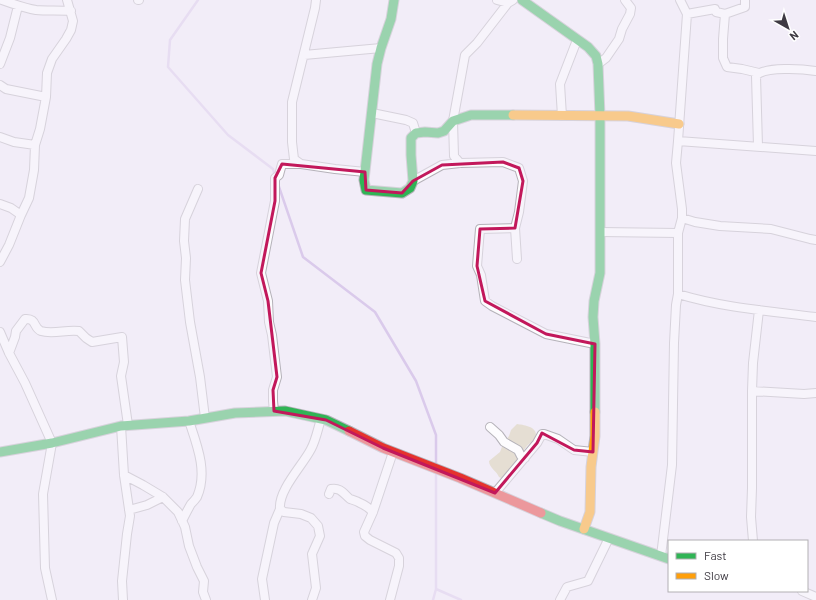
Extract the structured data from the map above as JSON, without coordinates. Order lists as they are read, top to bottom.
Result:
{
  "legend": ["Fast", "Slow"],
  "north": "bottom right"
}
